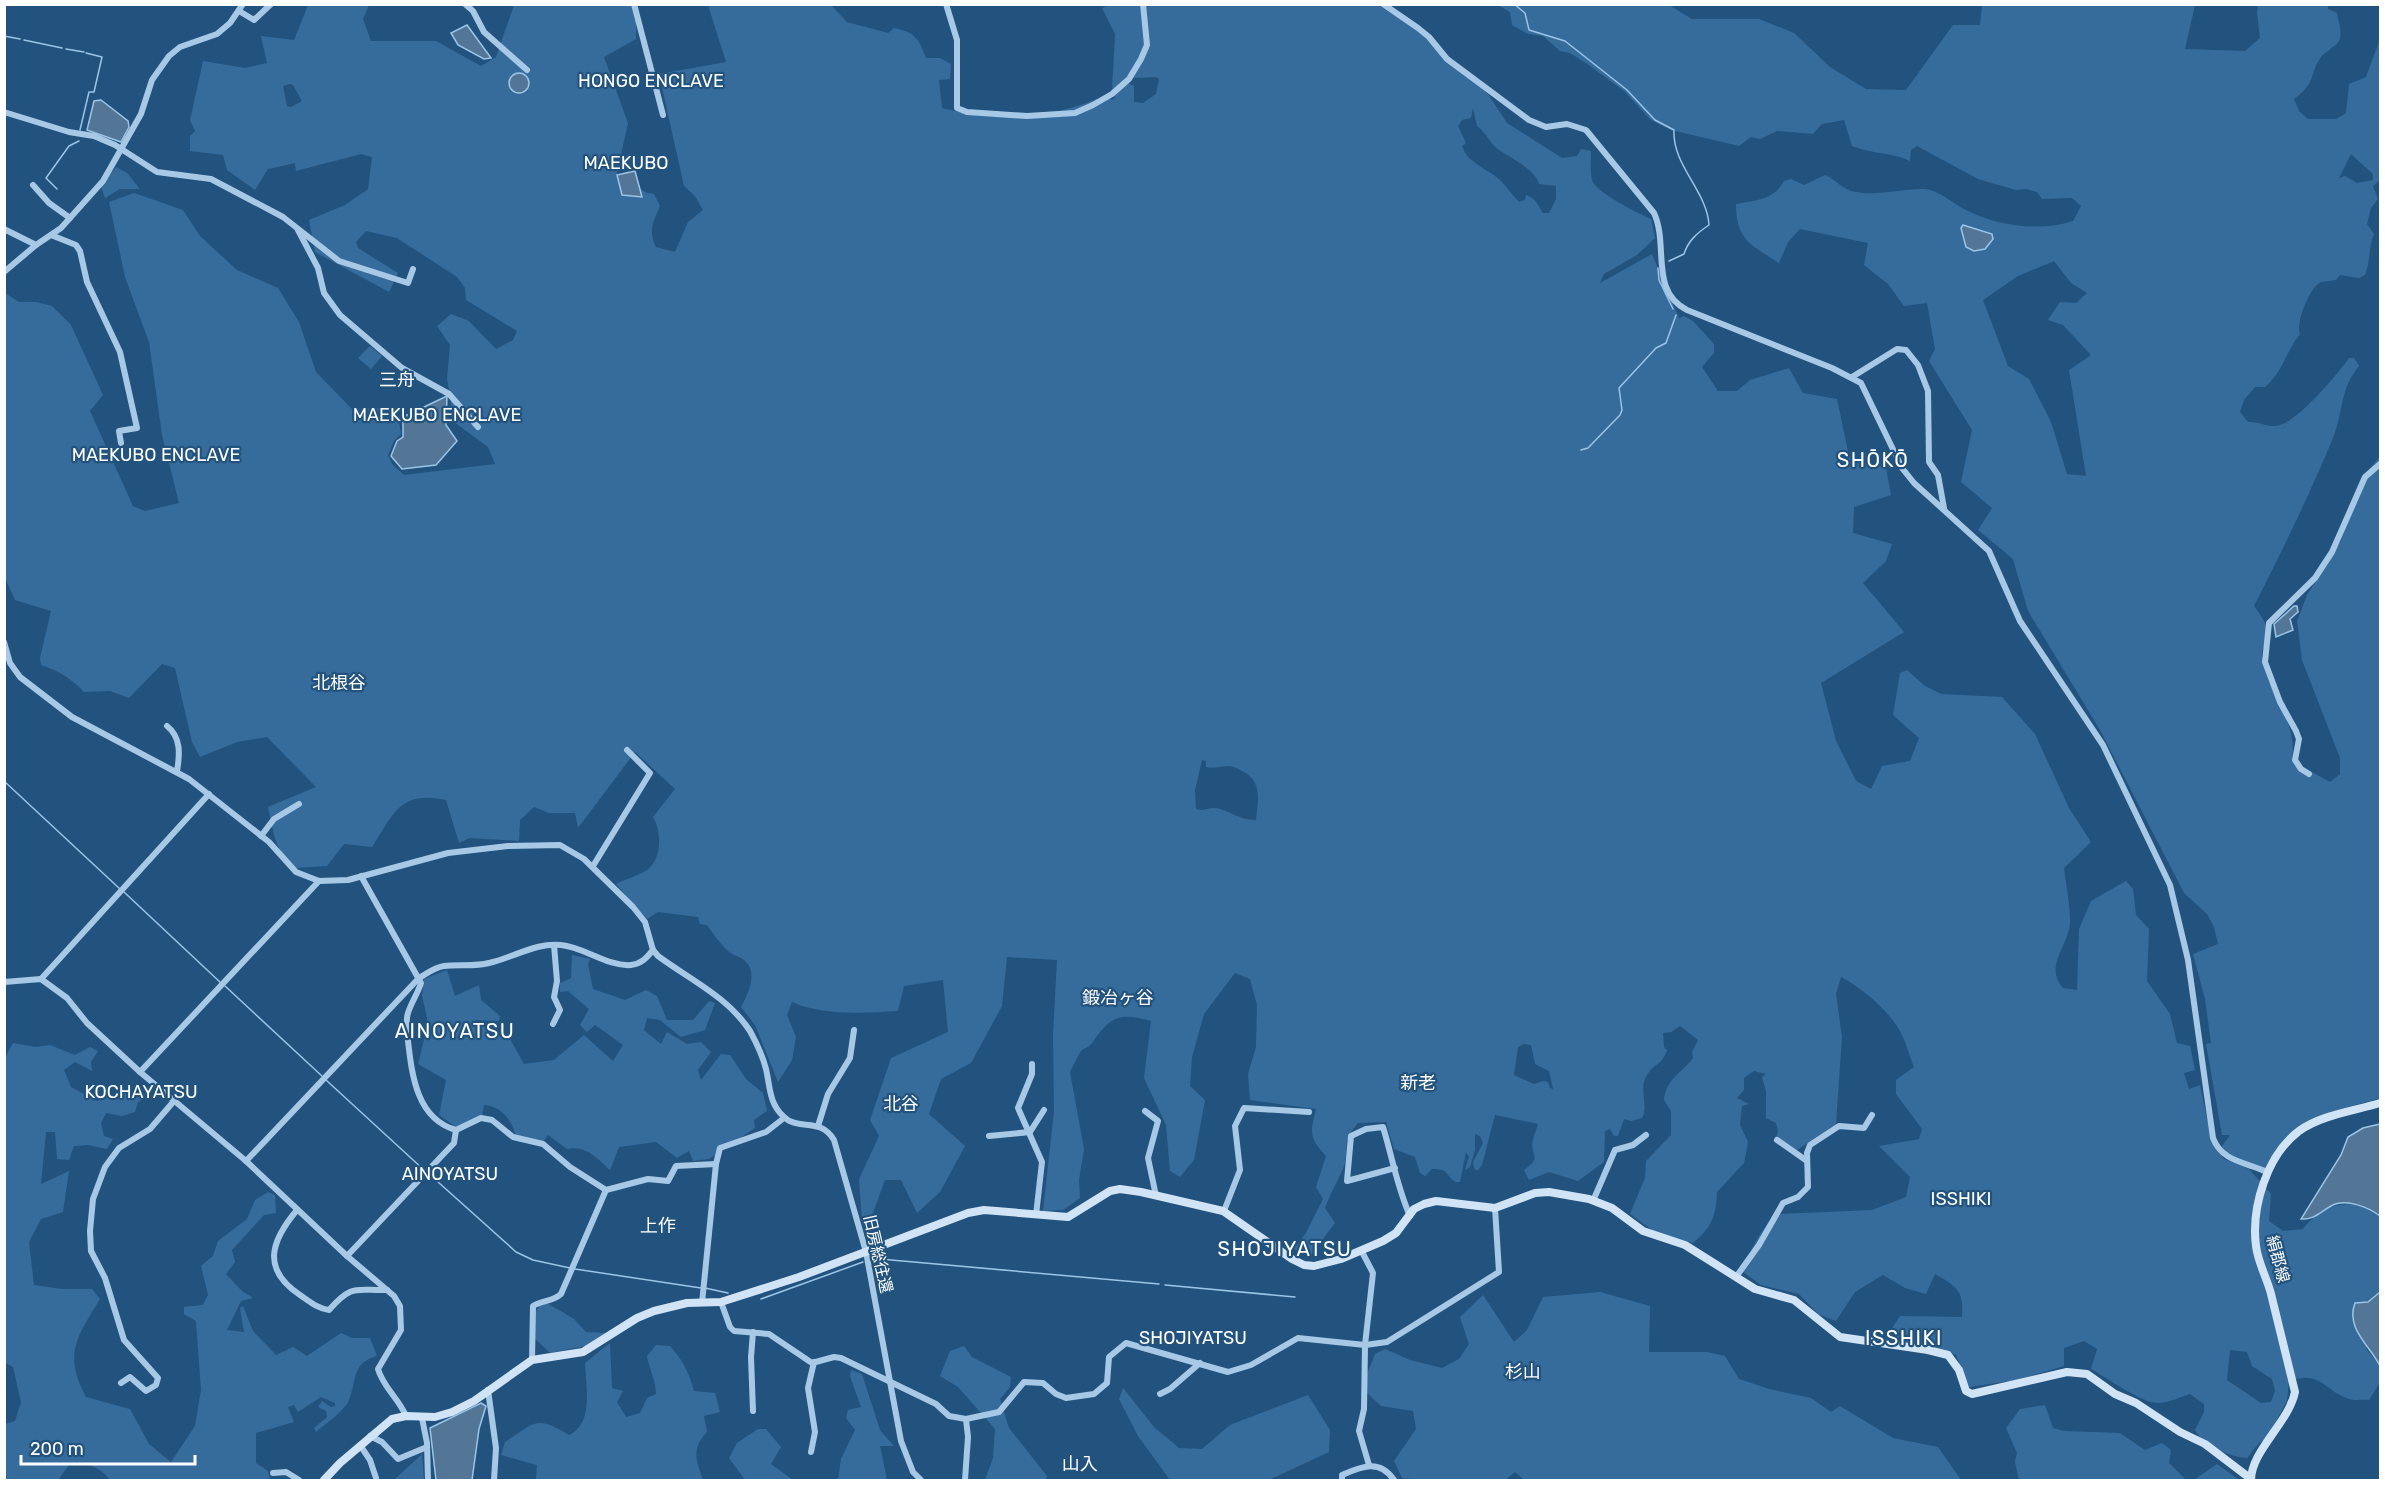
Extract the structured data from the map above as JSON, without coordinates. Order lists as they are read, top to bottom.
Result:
{
  "streets": {
    "street": ["旧房総往還", "絹郡線"]
  },
  "districts": [
    "HONGO ENCLAVE",
    "MAEKUBO",
    "三舟",
    "MAEKUBO ENCLAVE",
    "MAEKUBO ENCLAVE",
    "SHŌKŌ",
    "北根谷",
    "鍛冶ヶ谷",
    "AINOYATSU",
    "新老",
    "KOCHAYATSU",
    "北谷",
    "AINOYATSU",
    "ISSHIKI",
    "上作",
    "SHOJIYATSU",
    "SHOJIYATSU",
    "ISSHIKI",
    "杉山",
    "山入"
  ],
  "scale_bar": "200 m"
}
